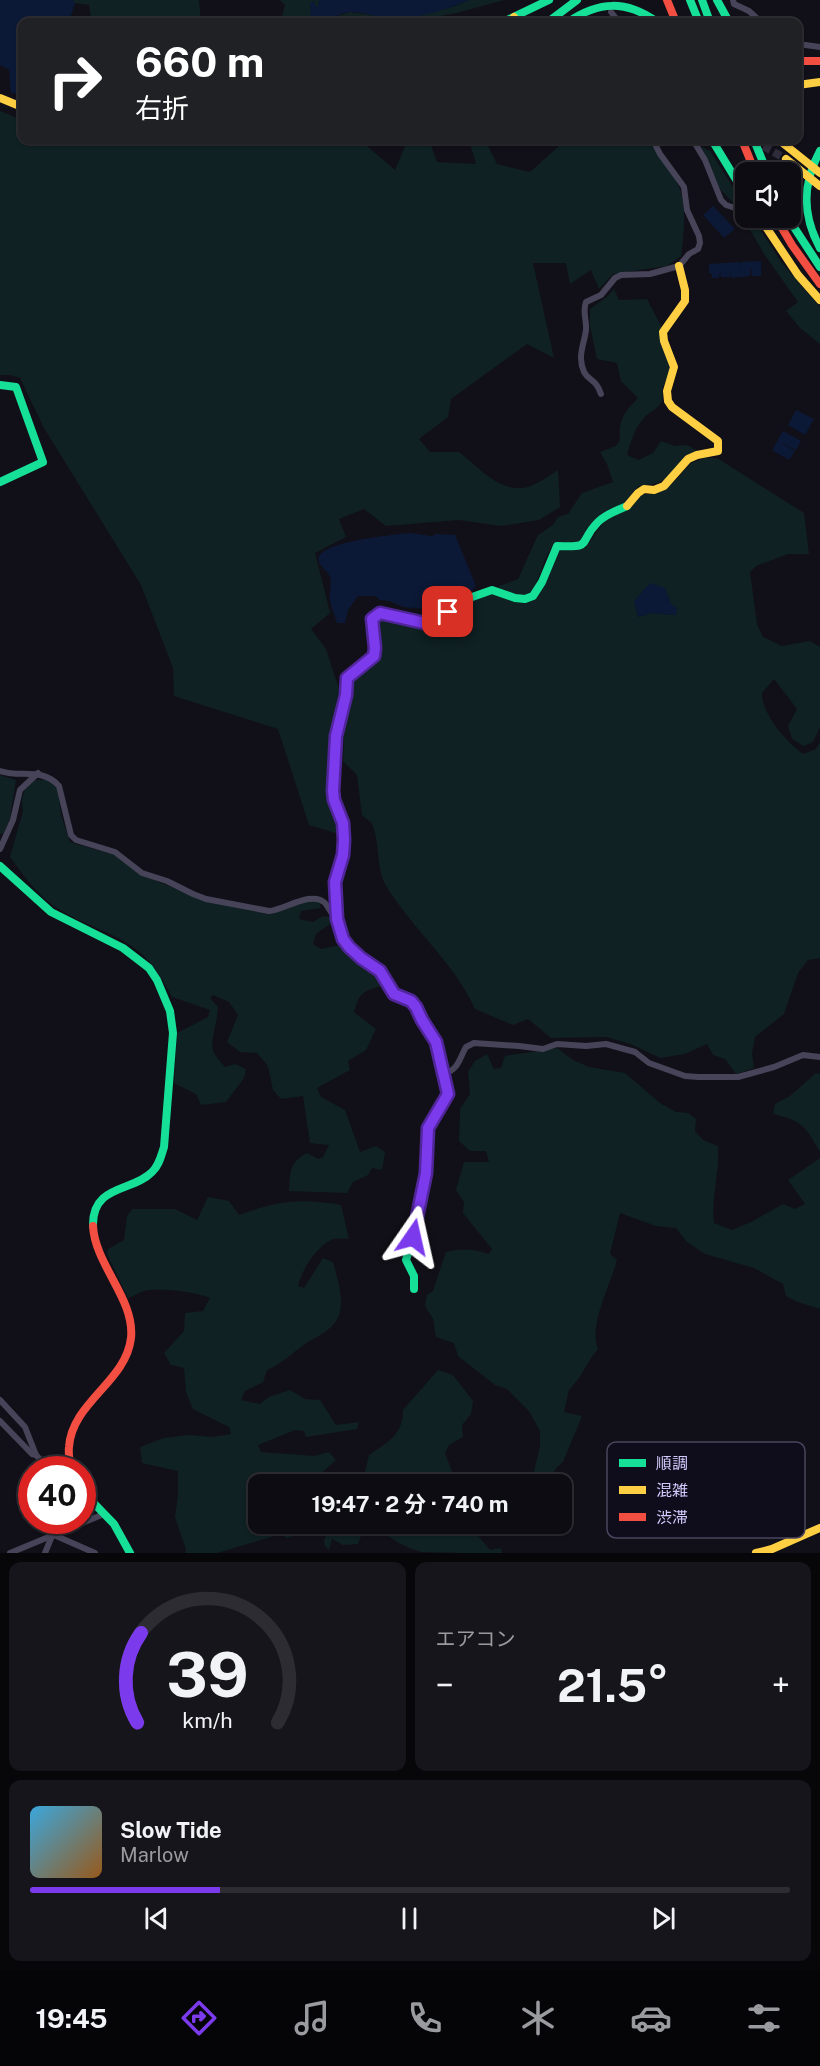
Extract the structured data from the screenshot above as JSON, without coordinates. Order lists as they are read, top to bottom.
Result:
{
  "legend": ["順調", "混雑", "渋滞"],
  "page": {
    "turn": ["660 m", "右折"],
    "limit": "40",
    "trip": "19:47 · 2 分 · 740 m",
    "tile": "エアコン",
    "heat": ["−", "21.5°", "+"],
    "song": ["Slow Tide", "Marlow"],
    "tabs": "19:45",
    "gauge": ["39", "km/h"]
  }
}
